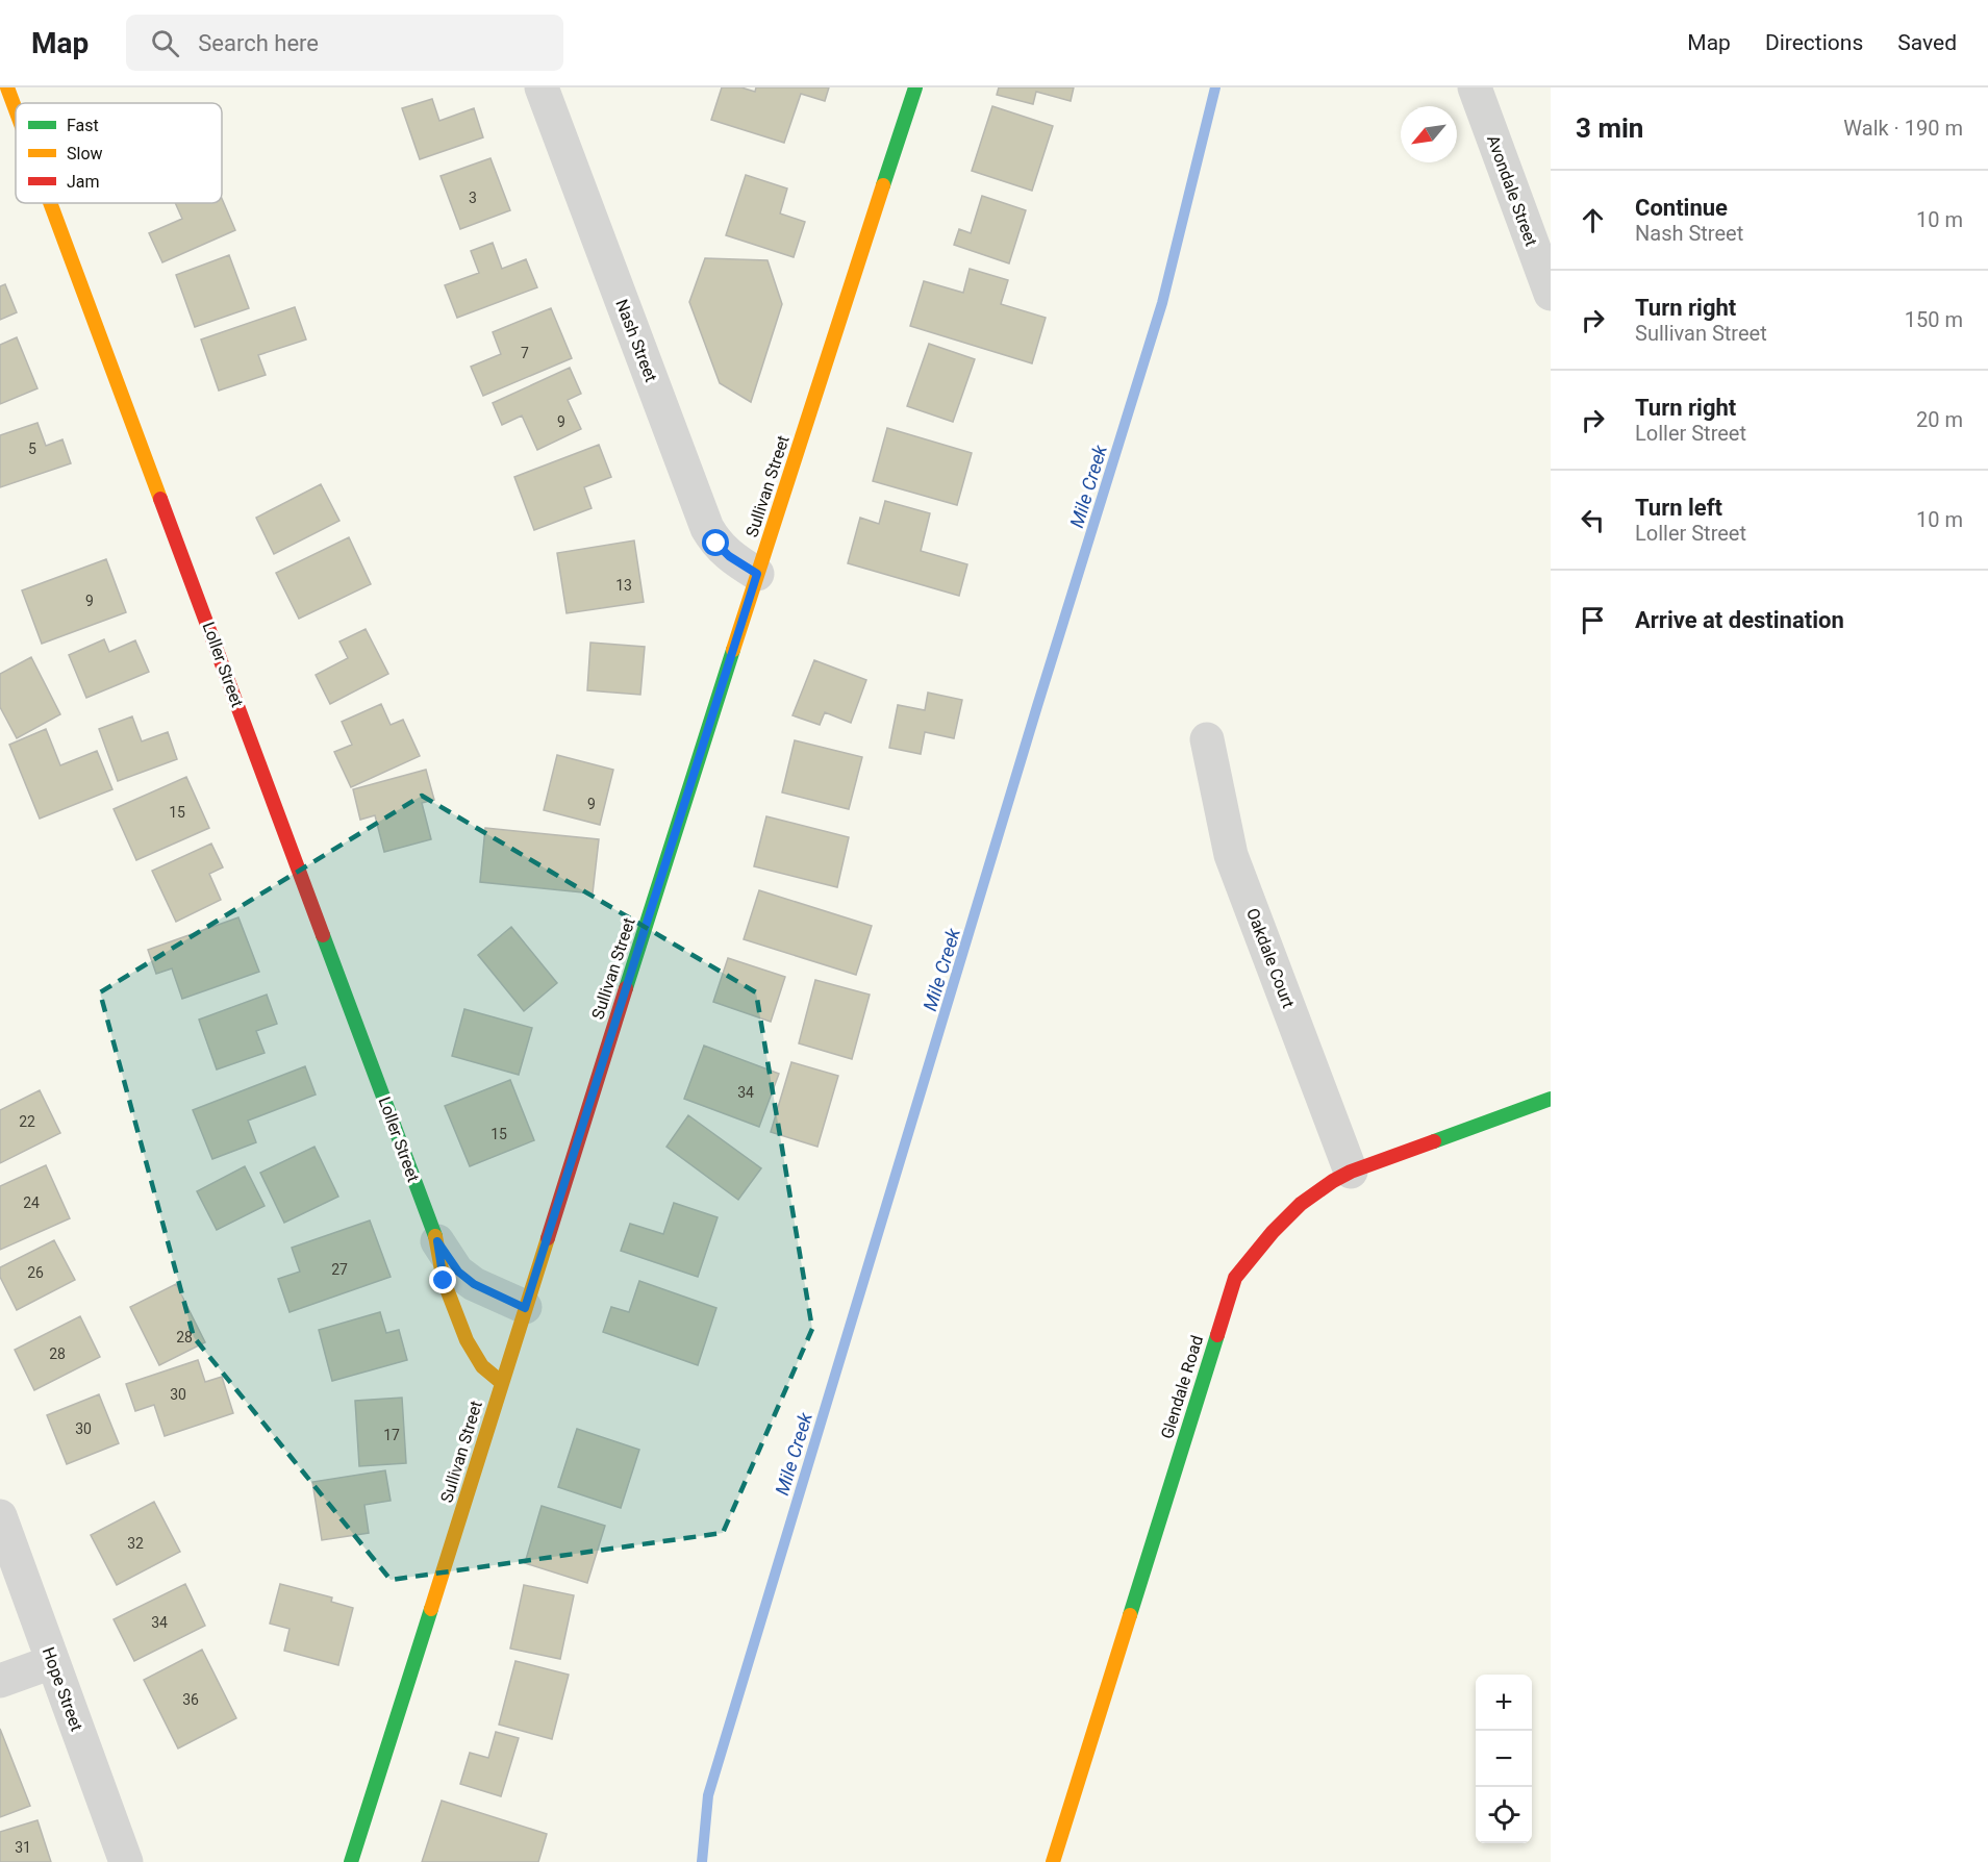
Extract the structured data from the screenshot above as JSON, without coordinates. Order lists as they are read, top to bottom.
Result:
{
  "streets": {
    "street": [
      "Avondale Street",
      "Nash Street",
      "Sullivan Street",
      "Loller Street",
      "Oakdale Court",
      "Glendale Road",
      "Hope Street"
    ]
  },
  "crossings": [
    ["Nash Street", "Sullivan Street"],
    ["Sullivan Street", "Loller Street"],
    ["Oakdale Court", "Glendale Road"]
  ],
  "water": ["Mile Creek"],
  "house_numbers": [
    "3",
    "7",
    "9",
    "5",
    "13",
    "9",
    "9",
    "15",
    "34",
    "22",
    "15",
    "24",
    "27",
    "26",
    "28",
    "28",
    "30",
    "30",
    "17",
    "32",
    "34",
    "36",
    "31"
  ],
  "legend": ["Fast", "Slow", "Jam"],
  "north": "bottom left",
  "page": {
    "header": "Map",
    "search": "Search here",
    "nav": ["Map", "Directions", "Saved"],
    "heading": ["3 min", "Walk · 190 m"],
    "list": [
      ["Continue", "Nash Street", "10 m"],
      ["Turn right", "Sullivan Street", "150 m"],
      ["Turn right", "Loller Street", "20 m"],
      ["Turn left", "Loller Street", "10 m"],
      "Arrive at destination"
    ],
    "map_buttons": ["+", "−"]
  }
}
